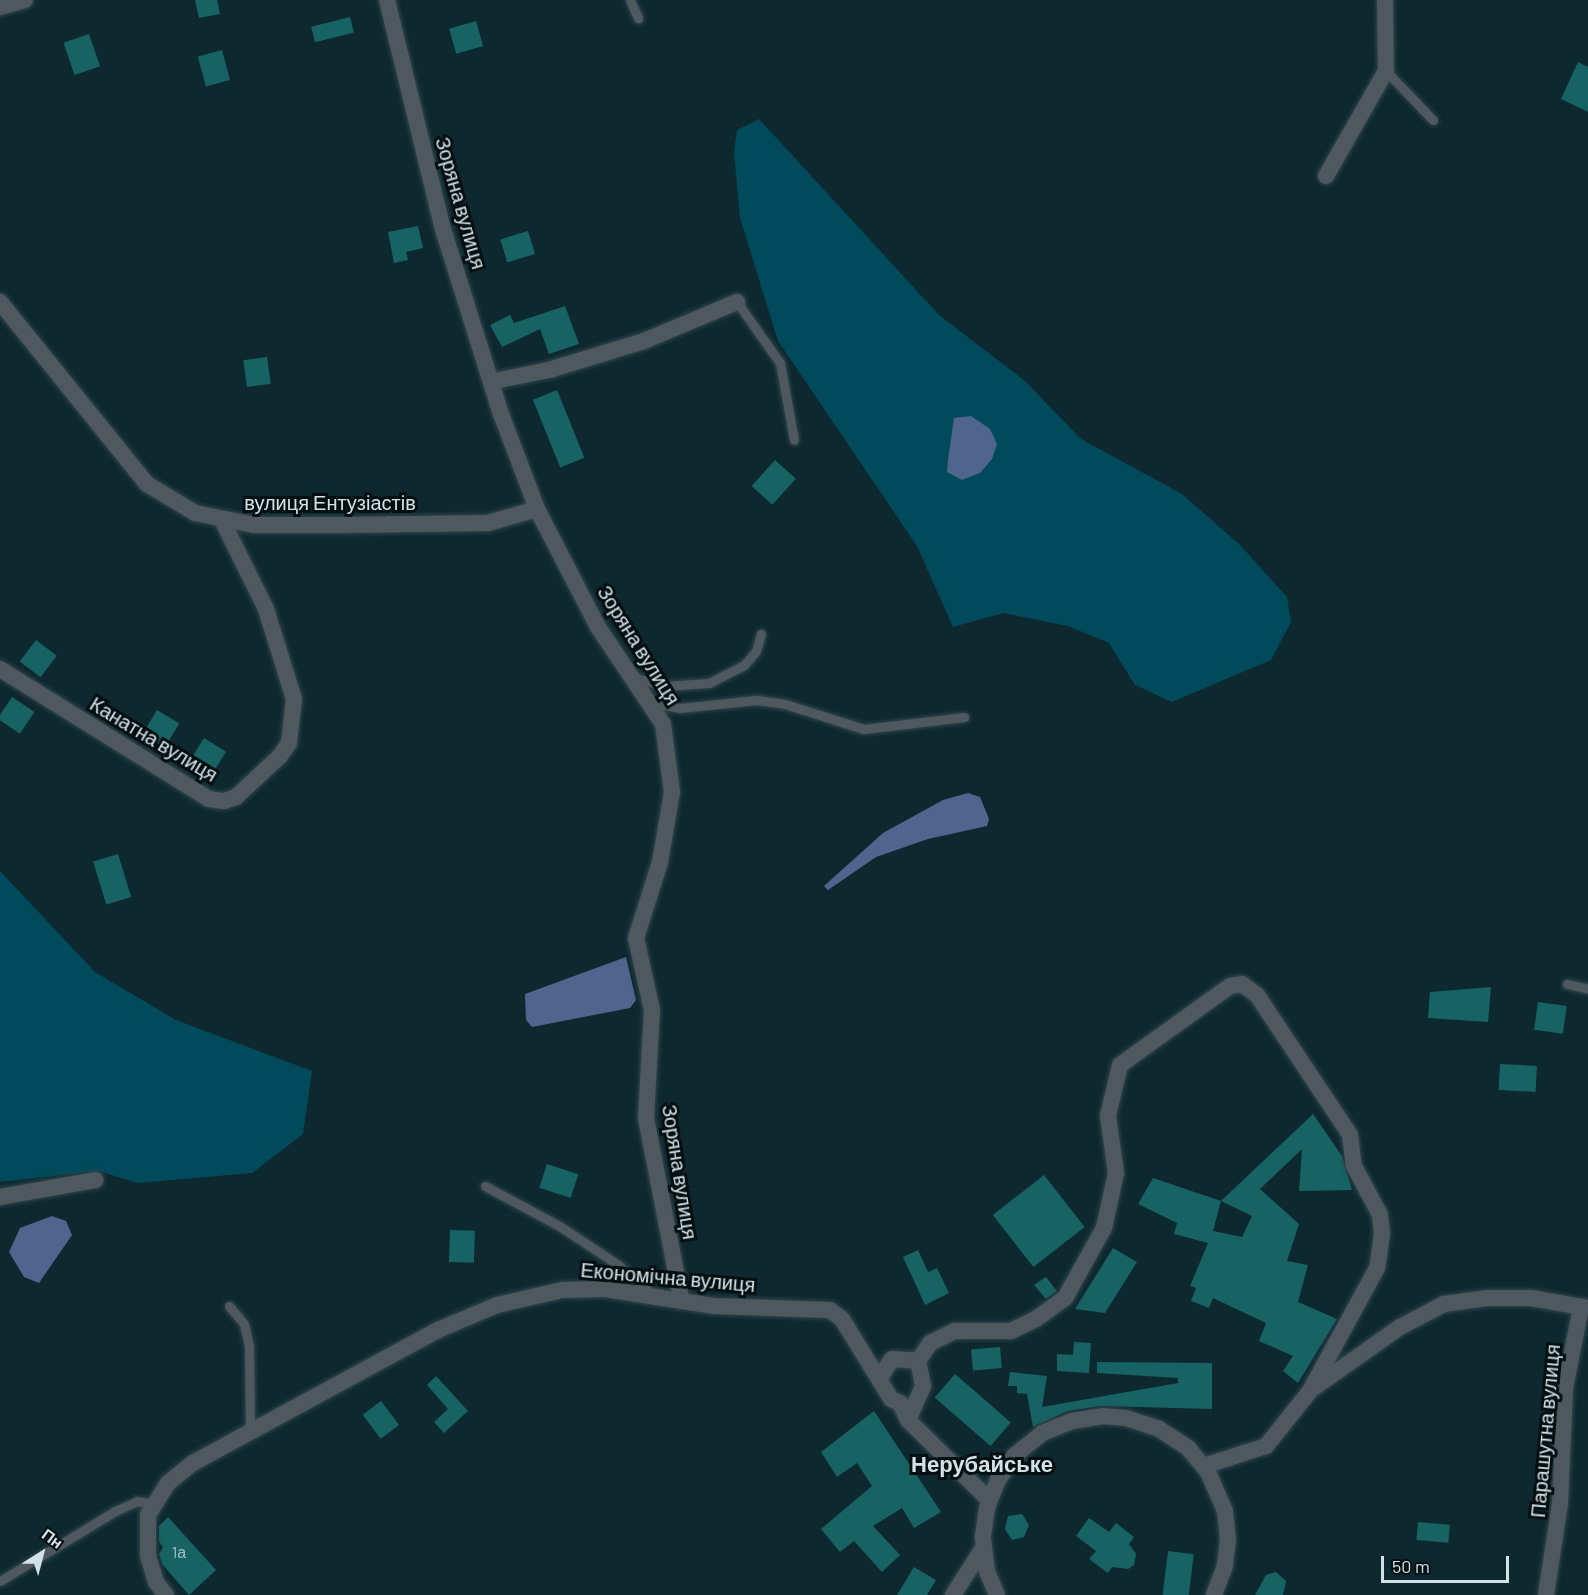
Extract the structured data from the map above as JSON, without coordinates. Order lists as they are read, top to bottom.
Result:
{
  "streets": {
    "street": [
      "Зоряна вулиця",
      "вулиця Ентузіастів",
      "Канатна вулиця",
      "Економічна вулиця",
      "Парашутна вулиця"
    ]
  },
  "crossings": [
    ["Зоряна вулиця", "вулиця Ентузіастів"],
    ["Зоряна вулиця", "Економічна вулиця"],
    ["вулиця Ентузіастів", "Канатна вулиця"]
  ],
  "districts": ["Нерубайське"],
  "house_numbers": ["1а"],
  "scale_bar": "50 m",
  "north": "top right"
}
